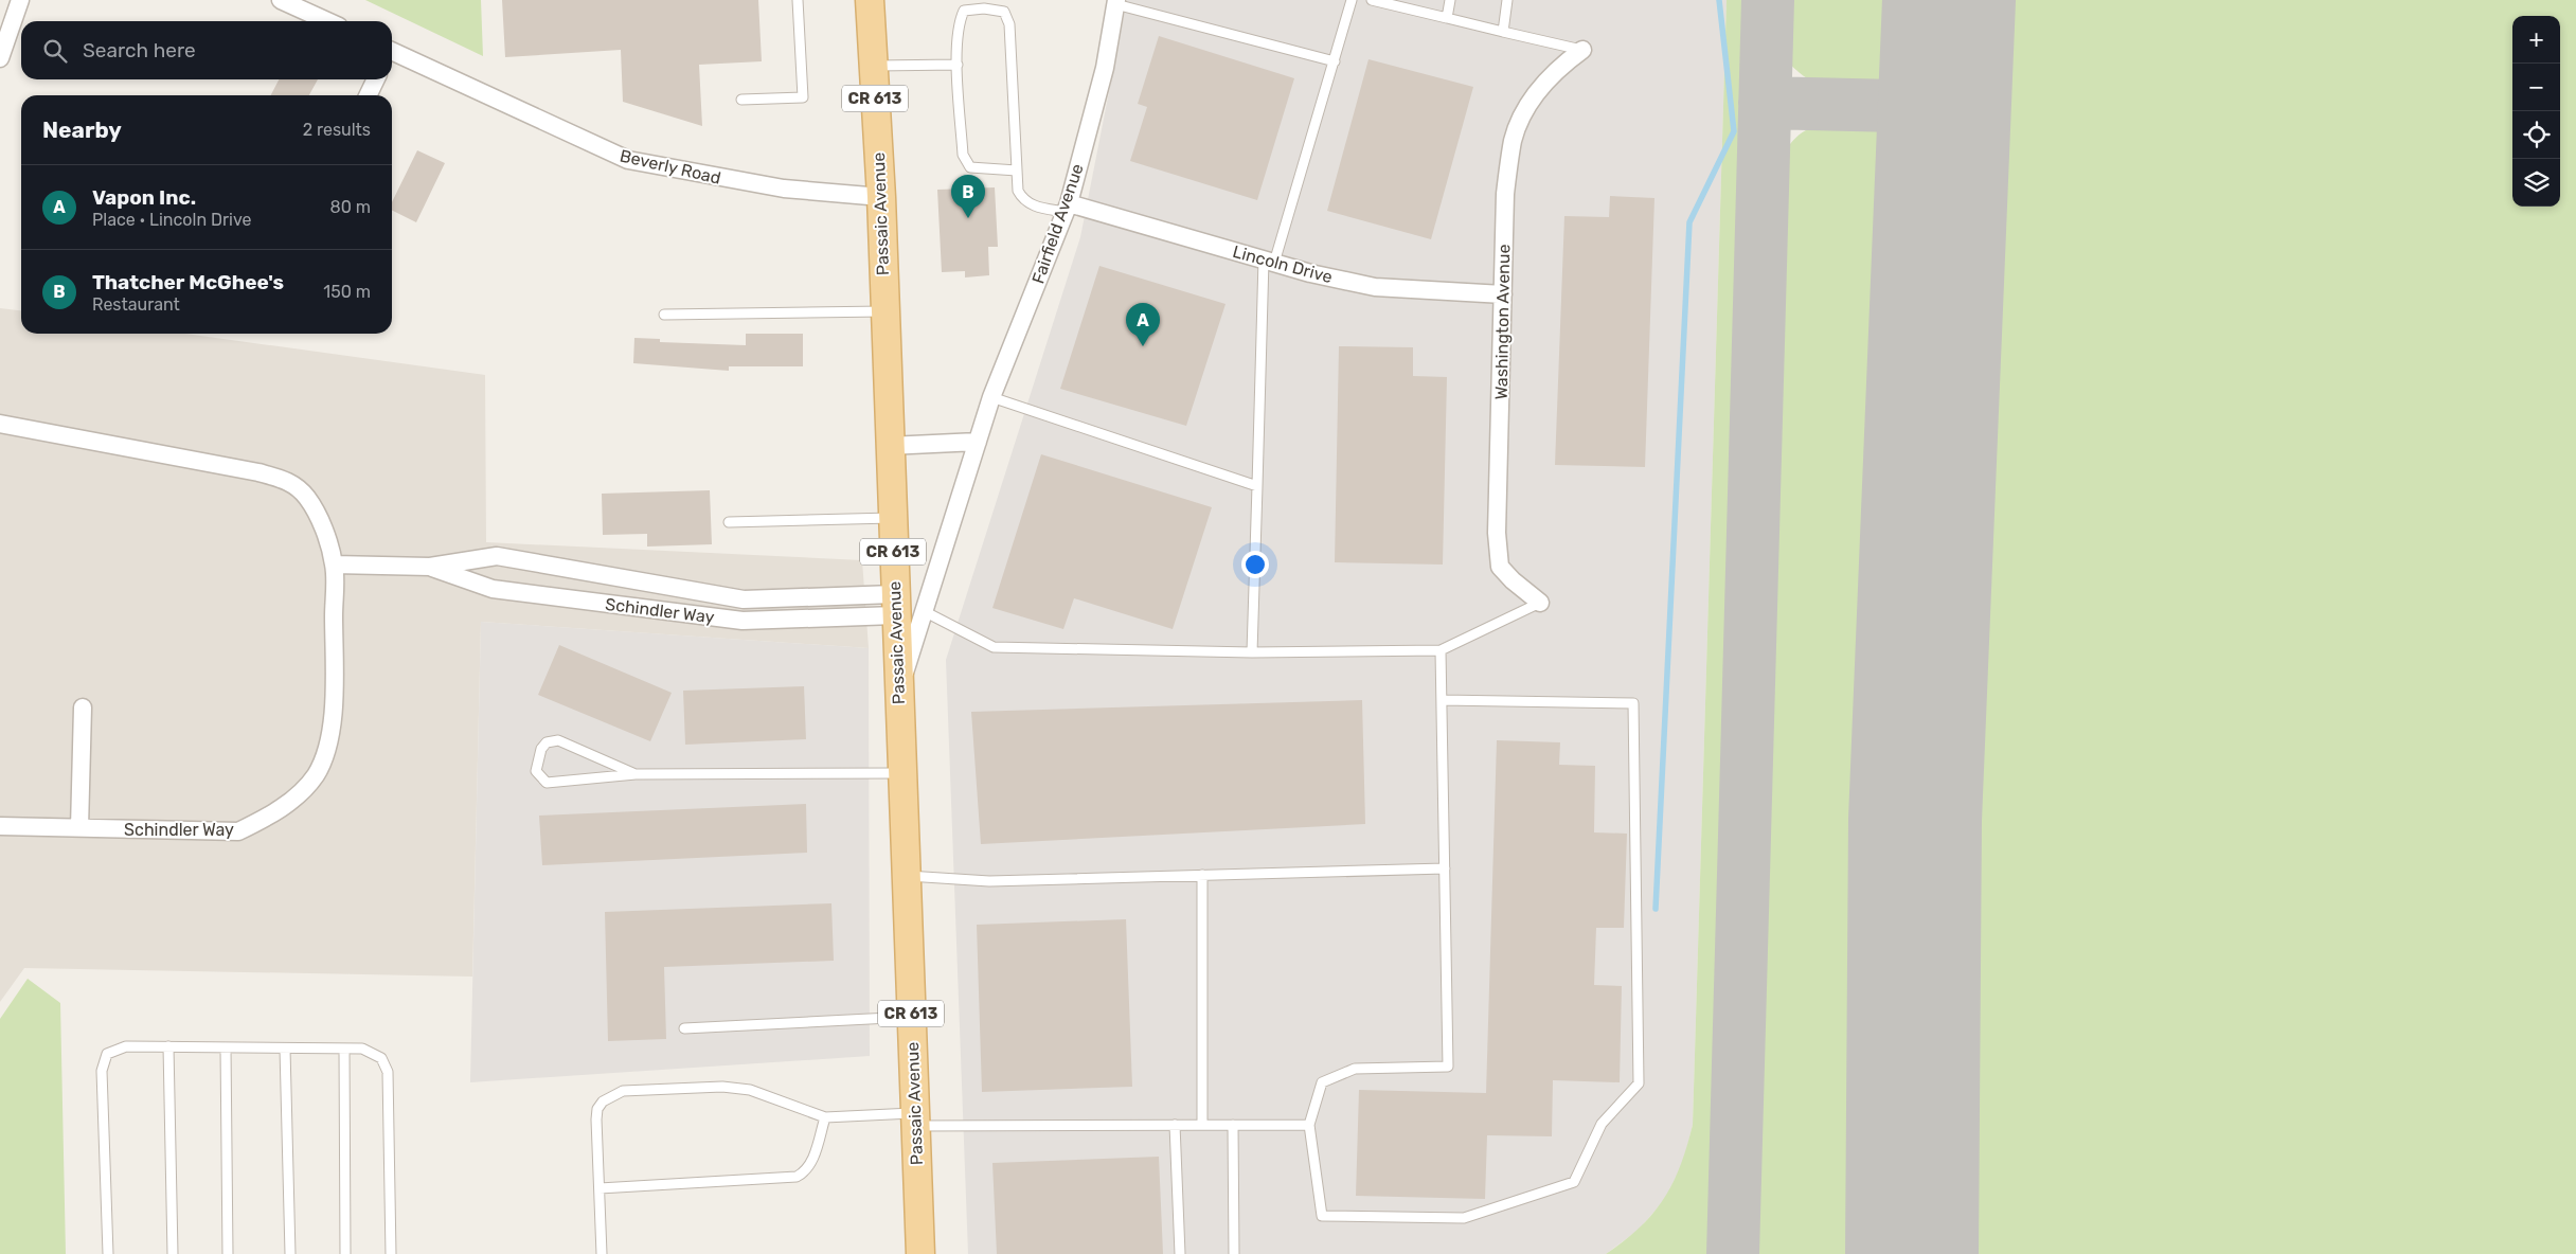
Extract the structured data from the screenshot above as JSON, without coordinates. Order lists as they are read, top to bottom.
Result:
{
  "streets": {
    "main road": ["CR 613", "Passaic Avenue"],
    "street": [
      "Beverly Road",
      "Fairfield Avenue",
      "Lincoln Drive",
      "Washington Avenue",
      "Schindler Way"
    ]
  },
  "crossings": [
    ["Beverly Road", "Passaic Avenue"],
    ["Passaic Avenue", "Fairfield Avenue"],
    ["Passaic Avenue", "Schindler Way"],
    ["Fairfield Avenue", "Lincoln Drive"],
    ["Lincoln Drive", "Washington Avenue"]
  ],
  "page": {
    "map_buttons": ["+", "−"],
    "search": "Search here",
    "heading": ["Nearby", "2 results"],
    "list": [
      {
        "mark": "A",
        "name": "Vapon Inc.",
        "note": "Place · Lincoln Drive",
        "value": "80 m"
      },
      {
        "mark": "B",
        "name": "Thatcher McGhee's",
        "note": "Restaurant",
        "value": "150 m"
      }
    ],
    "pins": ["B", "A"]
  }
}
